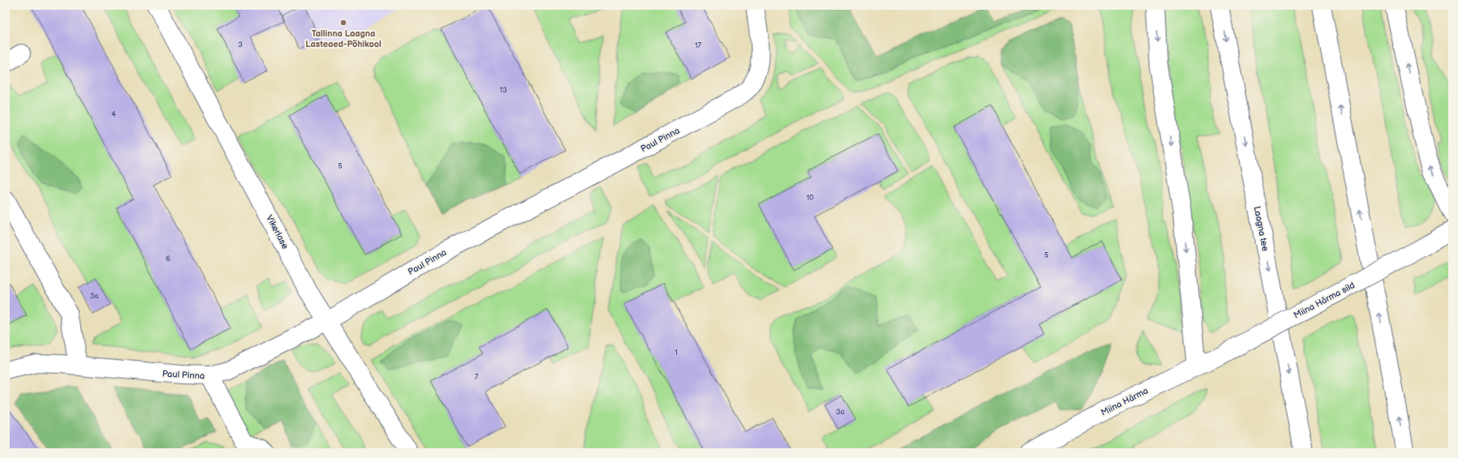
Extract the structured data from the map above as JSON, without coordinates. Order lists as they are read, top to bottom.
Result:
{
  "streets": {
    "street": [
      "Paul Pinna",
      "Laagna tee",
      "Vikerlase",
      "Miina Härma sild",
      "Miina Härma"
    ]
  },
  "crossings": [
    ["Paul Pinna", "Vikerlase"],
    ["Miina Härma sild", "Miina Härma"]
  ],
  "places": ["Tallinna Laagna Lasteaed-Põhikool"],
  "house_numbers": [
    "3",
    "17",
    "13",
    "4",
    "5",
    "10",
    "5",
    "6",
    "3a",
    "1",
    "7",
    "3a"
  ]
}
